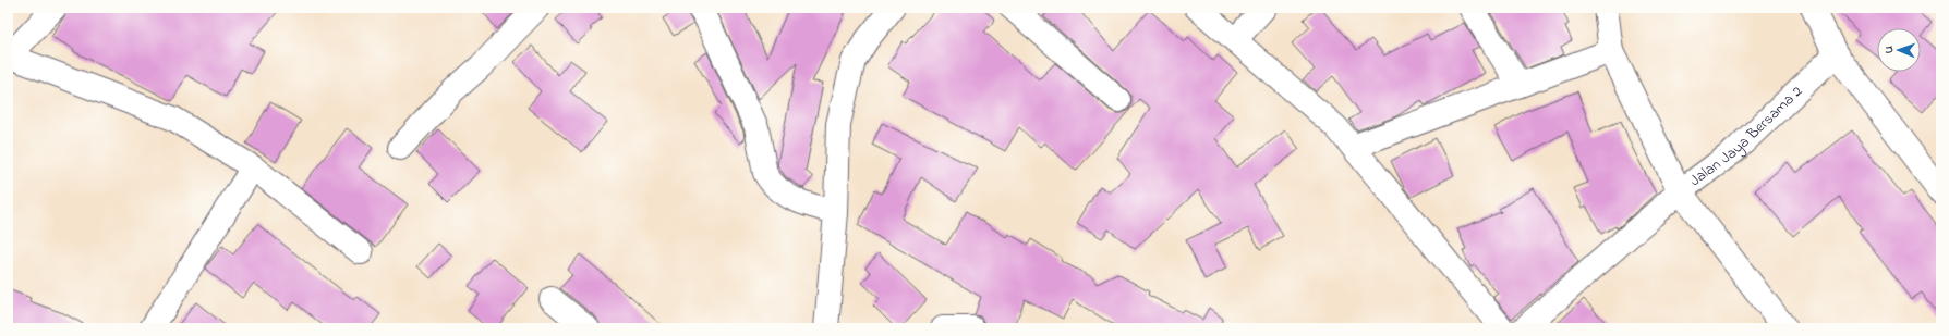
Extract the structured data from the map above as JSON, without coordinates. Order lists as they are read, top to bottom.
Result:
{
  "streets": {
    "street": ["Jalan Jaya Bersama 2"]
  },
  "north": "left"
}
